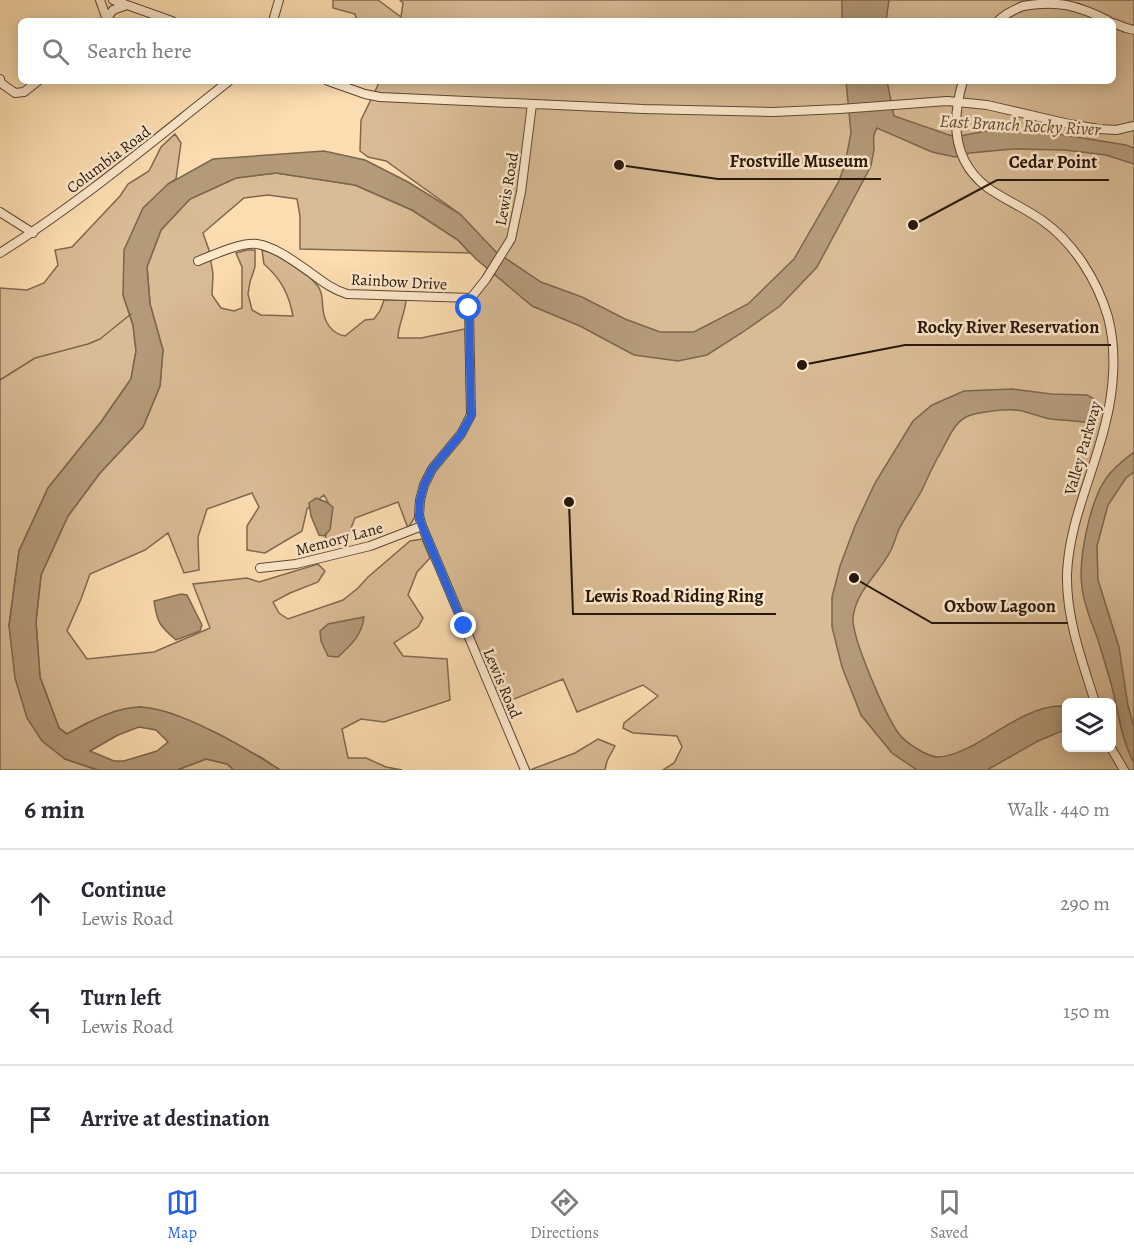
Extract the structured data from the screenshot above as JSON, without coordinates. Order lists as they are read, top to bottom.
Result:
{
  "streets": {
    "street": [
      "Columbia Road",
      "Lewis Road",
      "Rainbow Drive",
      "Valley Parkway",
      "Memory Lane"
    ]
  },
  "crossings": [
    ["Lewis Road", "Rainbow Drive"],
    ["Lewis Road", "Memory Lane"]
  ],
  "water": ["East Branch Rocky River"],
  "places": [
    "Frostville Museum",
    "Cedar Point",
    "Rocky River Reservation",
    "Lewis Road Riding Ring",
    "Oxbow Lagoon"
  ],
  "page": {
    "search": "Search here",
    "heading": ["6 min", "Walk · 440 m"],
    "list": [
      ["Continue", "Lewis Road", "290 m"],
      ["Turn left", "Lewis Road", "150 m"],
      "Arrive at destination"
    ],
    "nav": ["Map", "Directions", "Saved"]
  }
}
